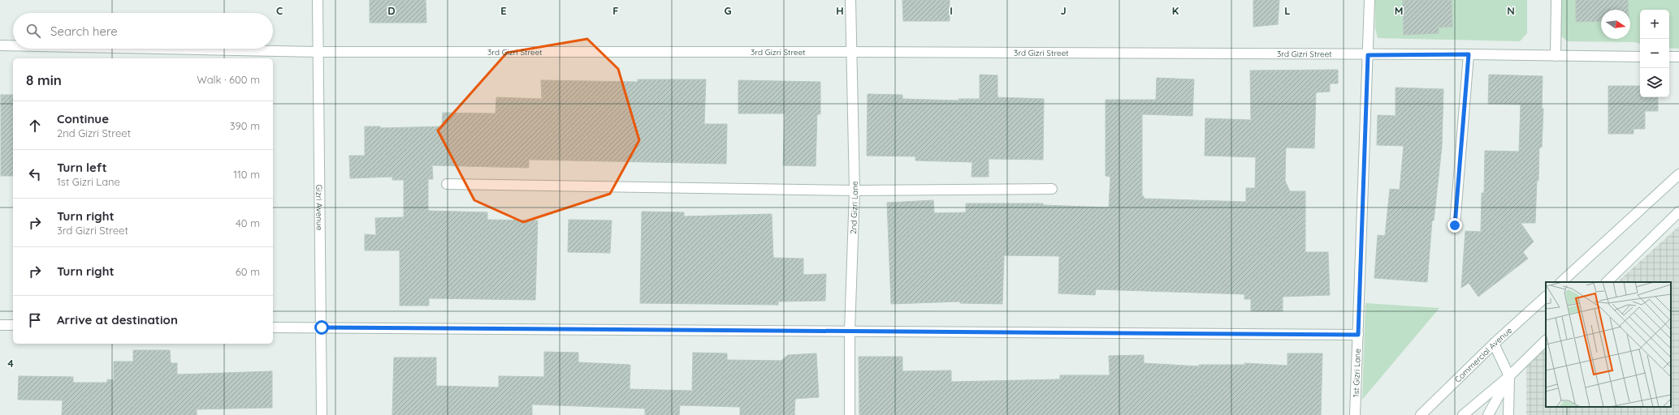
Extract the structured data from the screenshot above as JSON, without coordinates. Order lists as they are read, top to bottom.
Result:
{
  "streets": {
    "street": [
      "3rd Gizri Street",
      "Gizri Avenue",
      "2nd Gizri Lane",
      "Commercial Avenue",
      "1st Gizri Lane"
    ]
  },
  "crossings": [
    ["3rd Gizri Street", "Gizri Avenue"],
    ["3rd Gizri Street", "2nd Gizri Lane"],
    ["3rd Gizri Street", "1st Gizri Lane"]
  ],
  "north": "right",
  "page": {
    "map_buttons": ["+", "−"],
    "search": "Search here",
    "heading": ["8 min", "Walk · 600 m"],
    "list": [
      ["Continue", "2nd Gizri Street", "390 m"],
      ["Turn left", "1st Gizri Lane", "110 m"],
      ["Turn right", "3rd Gizri Street", "40 m"],
      ["Turn right", "60 m"],
      "Arrive at destination"
    ]
  },
  "grid": {
    "columns": [
      "C",
      "D",
      "E",
      "F",
      "G",
      "H",
      "I",
      "J",
      "K",
      "L",
      "M",
      "N"
    ],
    "rows": ["4"]
  }
}
